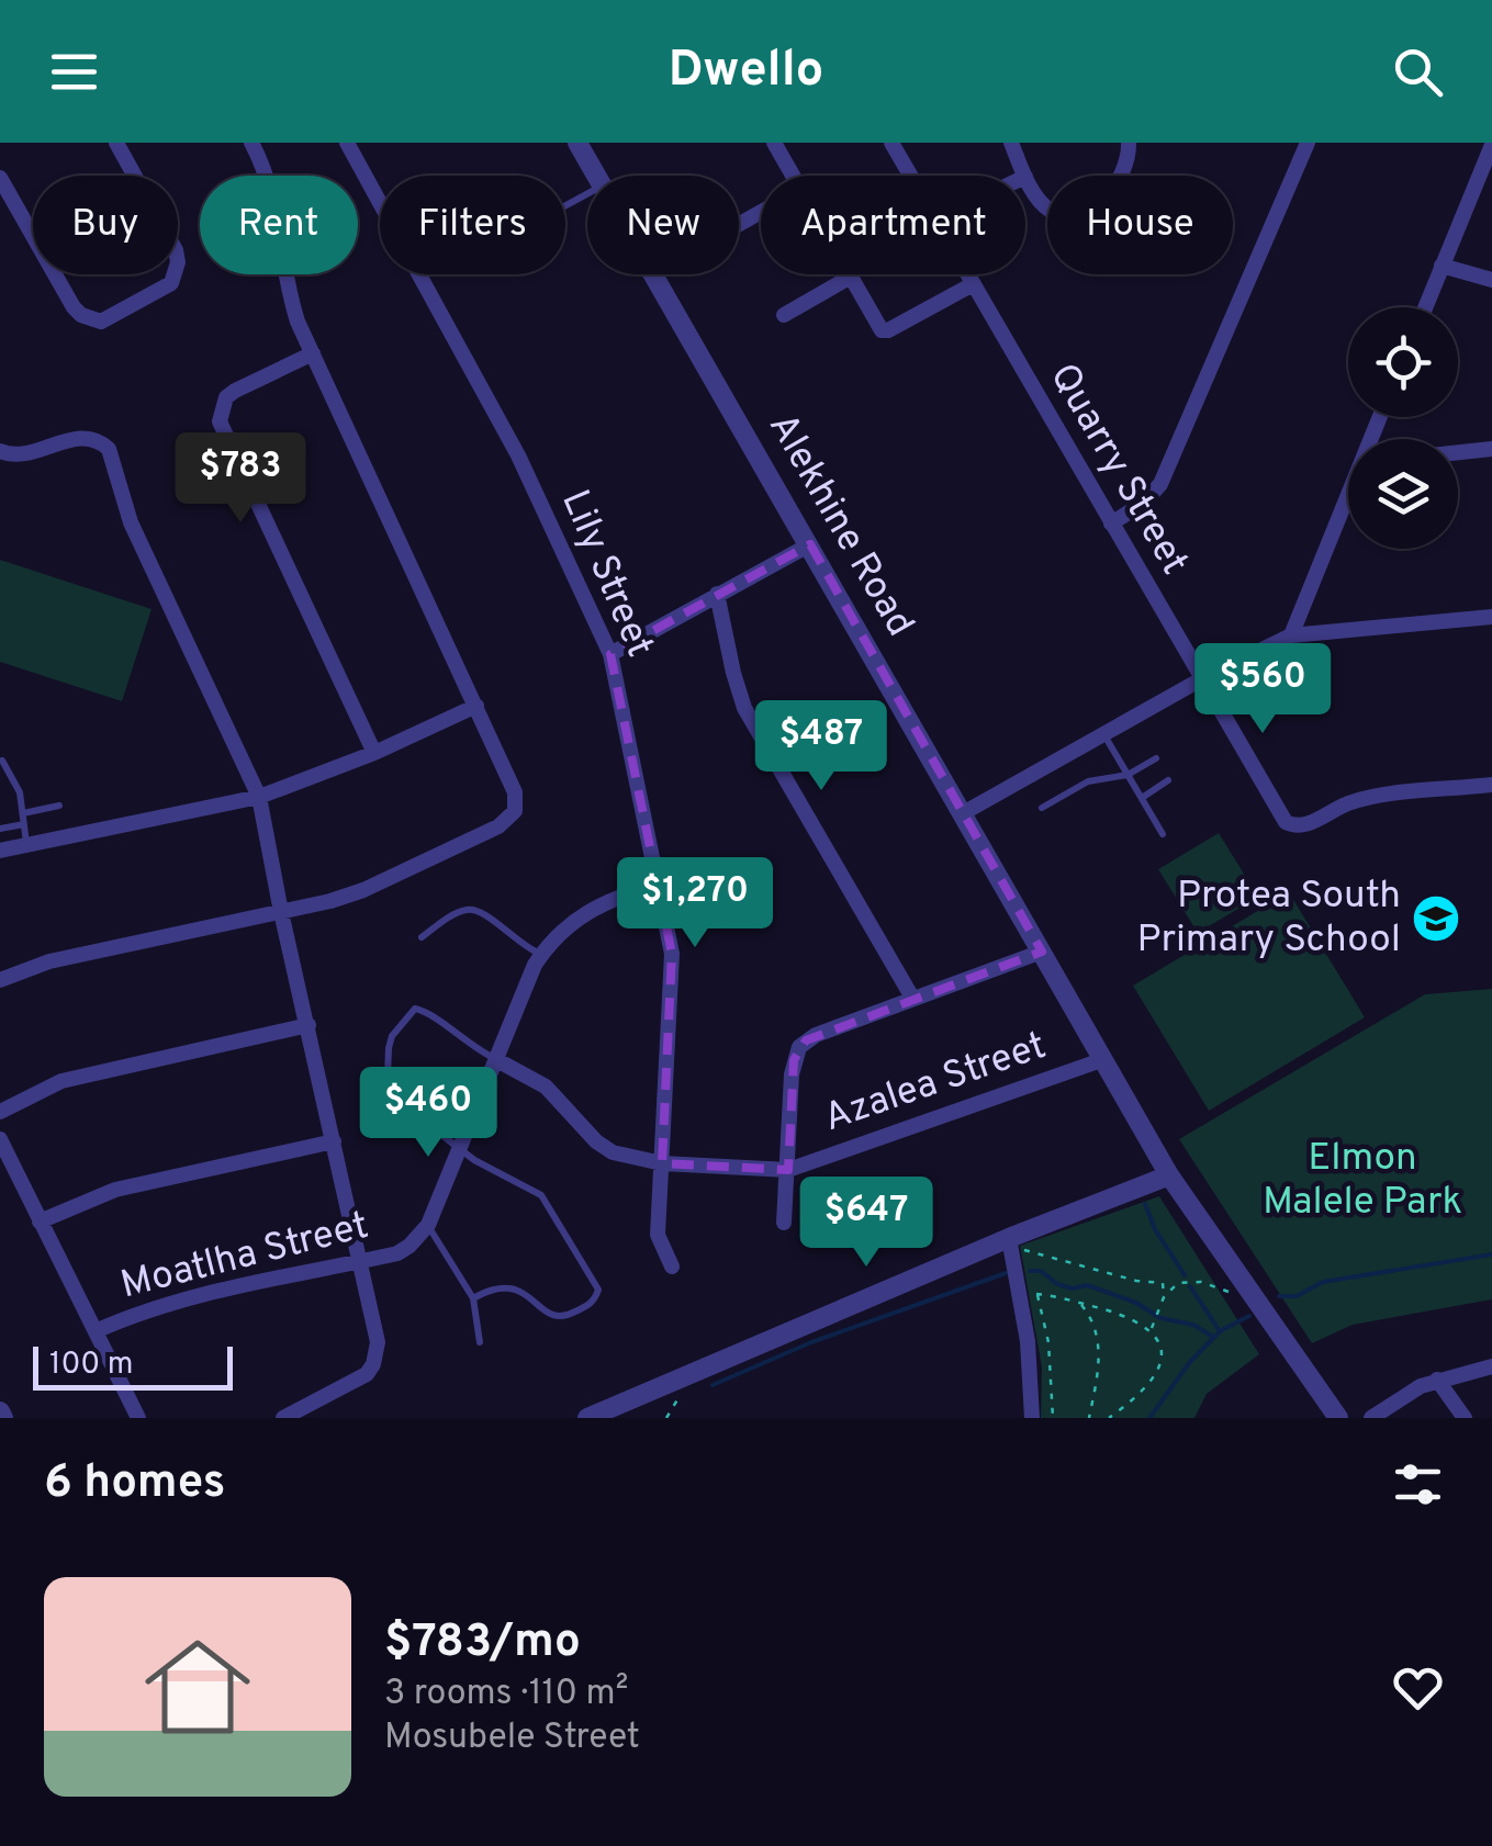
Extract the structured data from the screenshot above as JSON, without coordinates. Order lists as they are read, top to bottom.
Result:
{
  "streets": {
    "street": [
      "Quarry Street",
      "Alekhine Road",
      "Lily Street",
      "Azalea Street",
      "Moatlha Street"
    ]
  },
  "crossings": [
    ["Alekhine Road", "Azalea Street"],
    ["Lily Street", "Azalea Street"]
  ],
  "parks": ["Elmon Malele Park"],
  "places": {
    "school or university": ["Protea South Primary School"]
  },
  "scale_bar": "100 m",
  "page": {
    "header": "Dwello",
    "chip": [
      "Buy",
      "Rent",
      "Filters",
      "New",
      "Apartment",
      "House"
    ],
    "price": [
      "$783",
      "$560",
      "$487",
      "$1,270",
      "$460",
      "$647"
    ],
    "scale": "100 m",
    "heading": "6 homes",
    "list": [
      {
        "name": "$783/mo",
        "note": "3 rooms · 110 m² · Mosubele Street"
      }
    ]
  }
}
